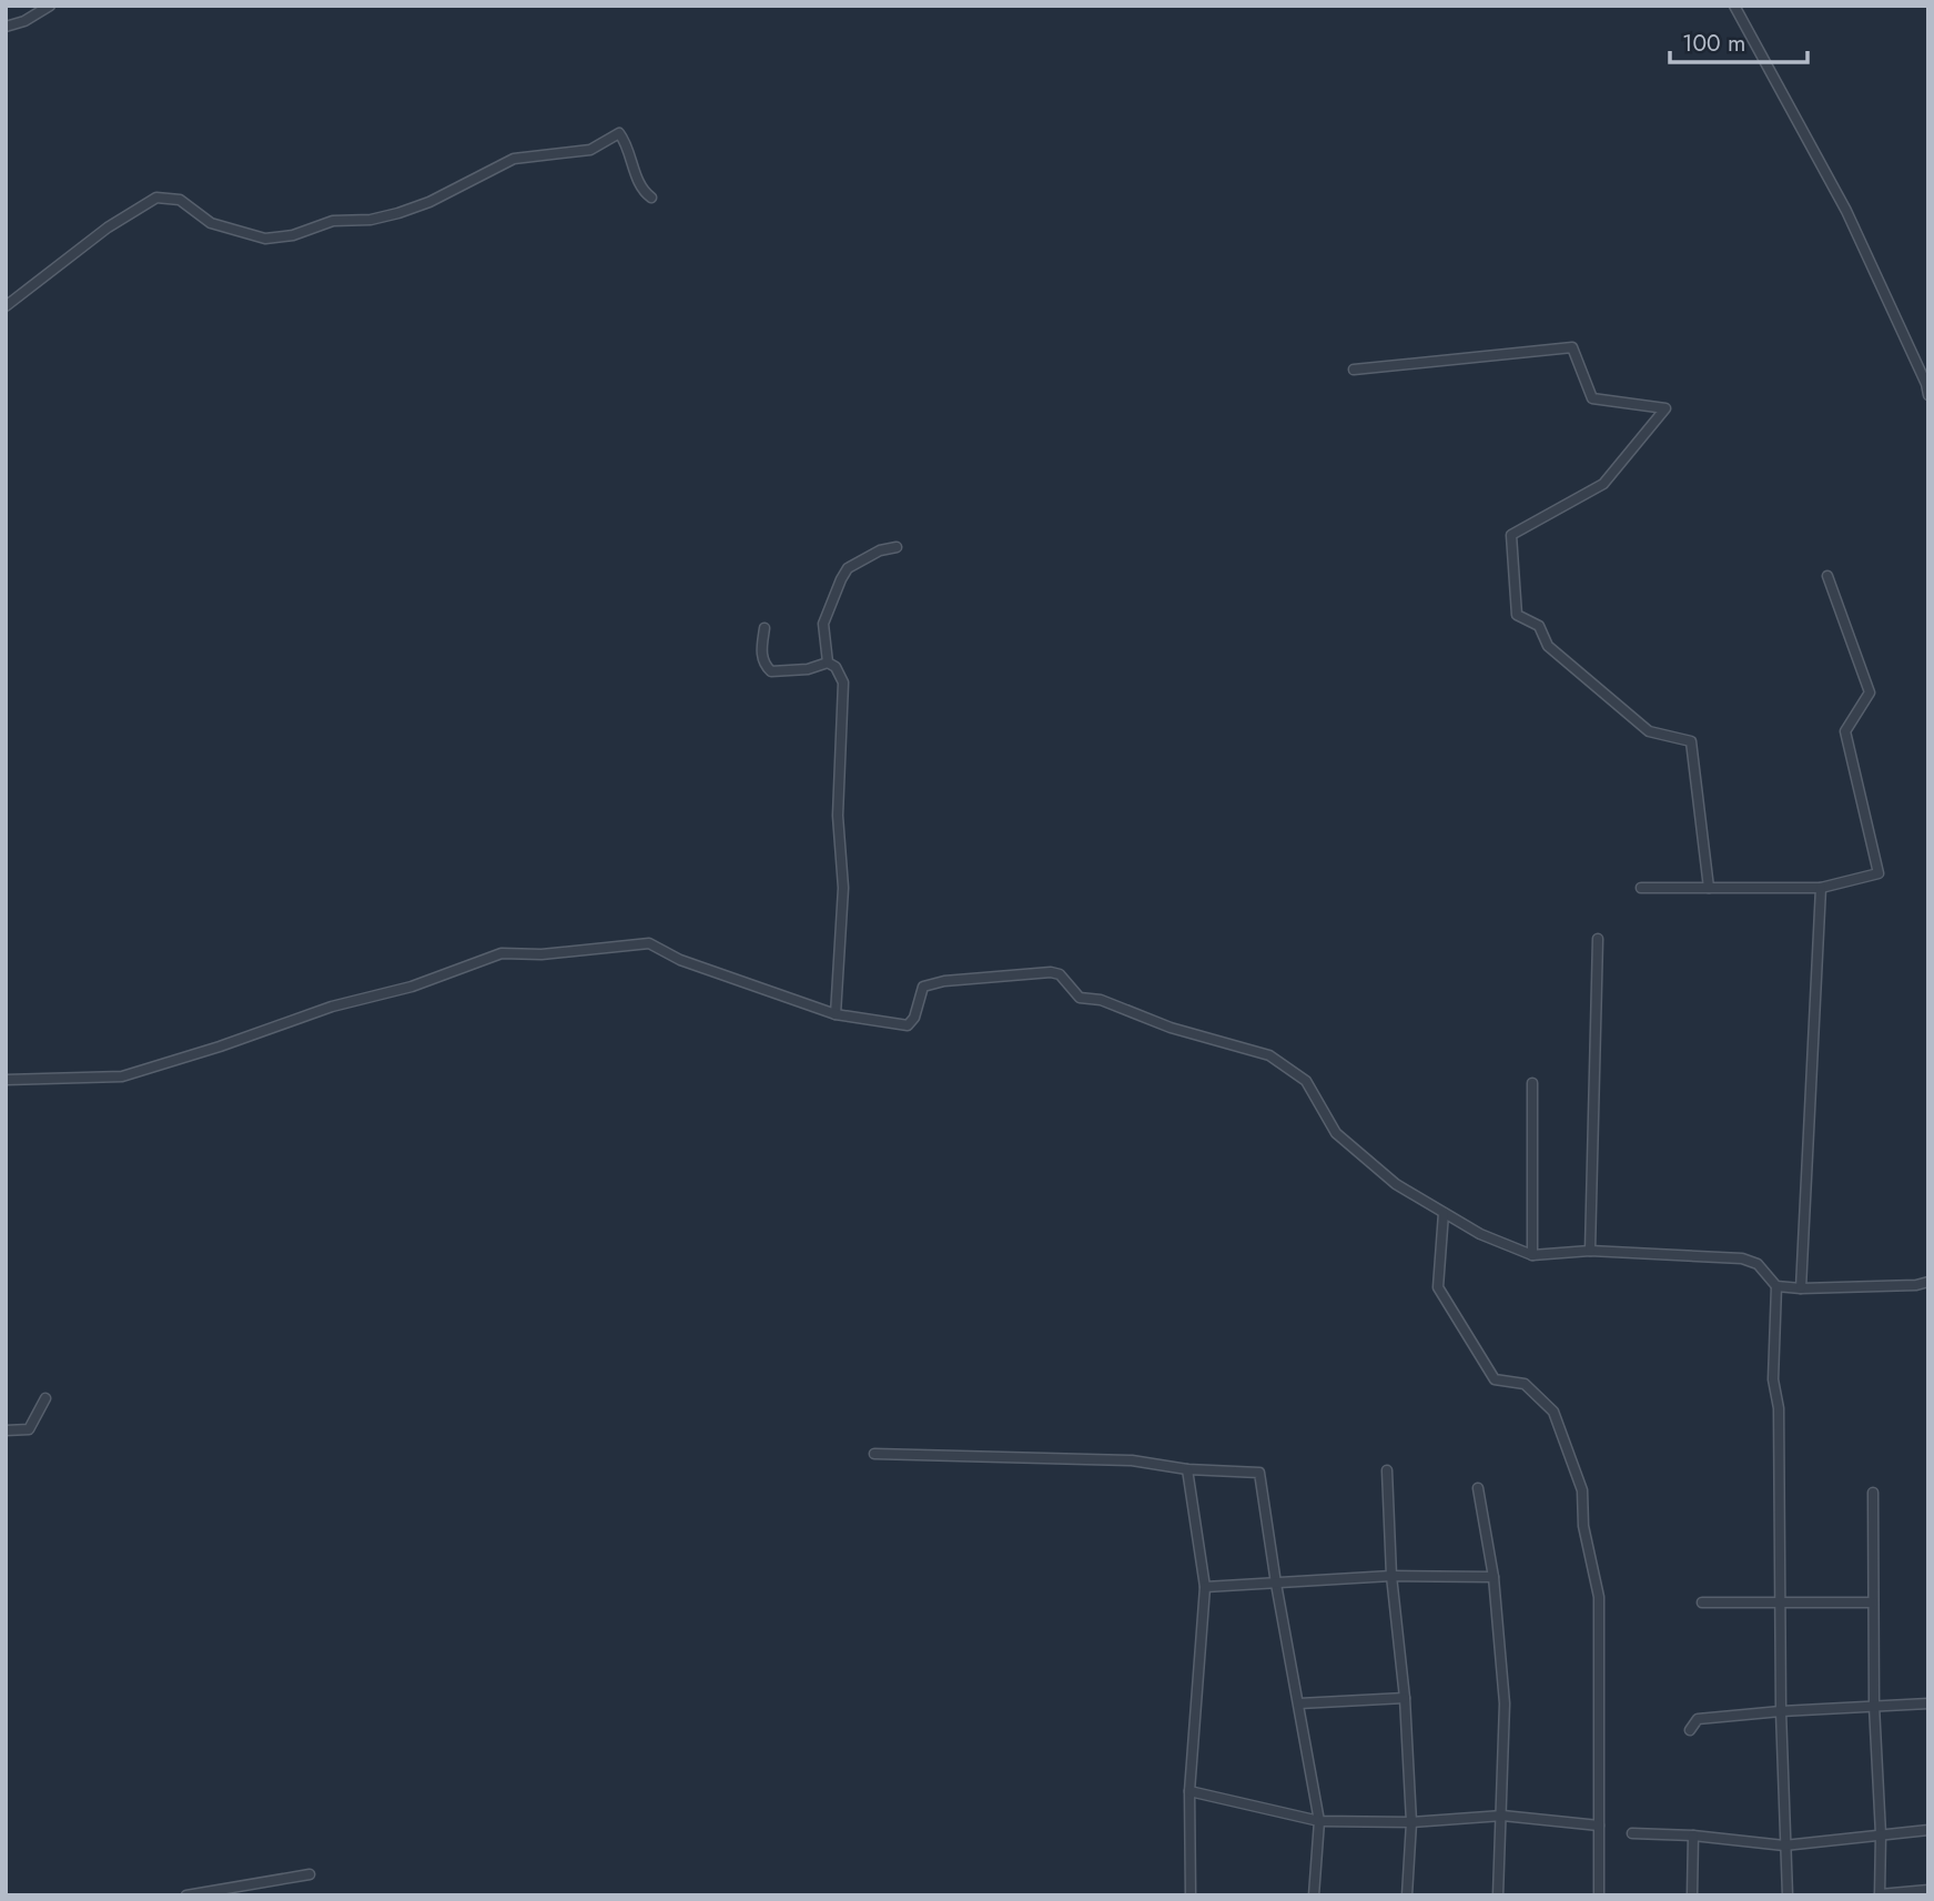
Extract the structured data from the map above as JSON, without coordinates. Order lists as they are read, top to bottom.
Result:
{
  "scale_bar": "100 m"
}
